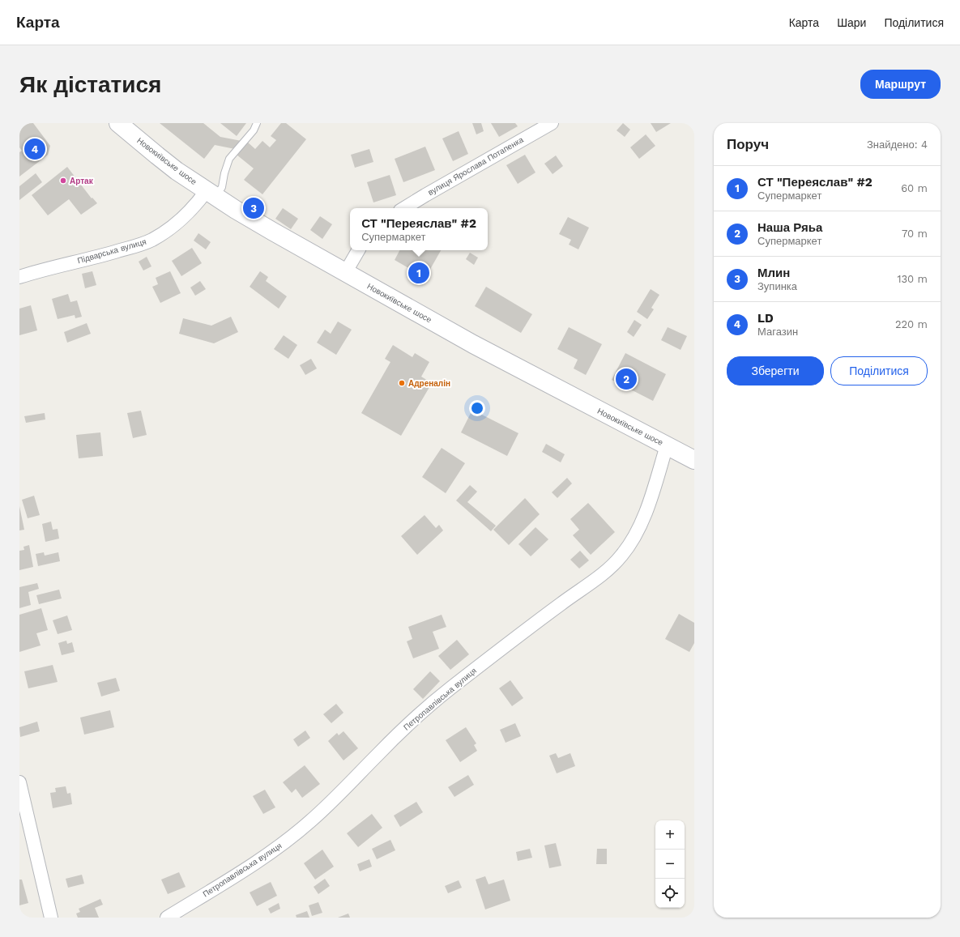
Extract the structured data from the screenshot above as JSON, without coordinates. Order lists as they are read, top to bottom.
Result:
{
  "streets": {
    "main road": ["Новокиївське шосе"],
    "street": ["вулиця Ярослава Потапенка", "Підварська вулиця", "Петропавлівська вулиця"]
  },
  "crossings": [
    ["Новокиївське шосе", "Підварська вулиця"],
    ["Новокиївське шосе", "Петропавлівська вулиця"]
  ],
  "places": ["Артак", "Адреналін"],
  "page": {
    "header": "Карта",
    "nav": ["Карта", "Шари", "Поділитися"],
    "buttons": [
      "Маршрут",
      ["Зберегти", "Поділитися"]
    ],
    "title": "Як дістатися",
    "heading": ["Поруч", "Знайдено: 4"],
    "pins": [
      "4",
      "3",
      "1",
      "2"
    ],
    "list": [
      {
        "mark": "1",
        "name": "СТ \"Переяслав\" #2",
        "note": "Супермаркет",
        "value": "60 m"
      },
      {
        "mark": "2",
        "name": "Наша Ряьа",
        "note": "Супермаркет",
        "value": "70 m"
      },
      {
        "mark": "3",
        "name": "Млин",
        "note": "Зупинка",
        "value": "130 m"
      },
      {
        "mark": "4",
        "name": "LD",
        "note": "Магазин",
        "value": "220 m"
      }
    ],
    "popup": ["СТ \"Переяслав\" #2", "Супермаркет"],
    "map_buttons": ["+", "−"]
  }
}
